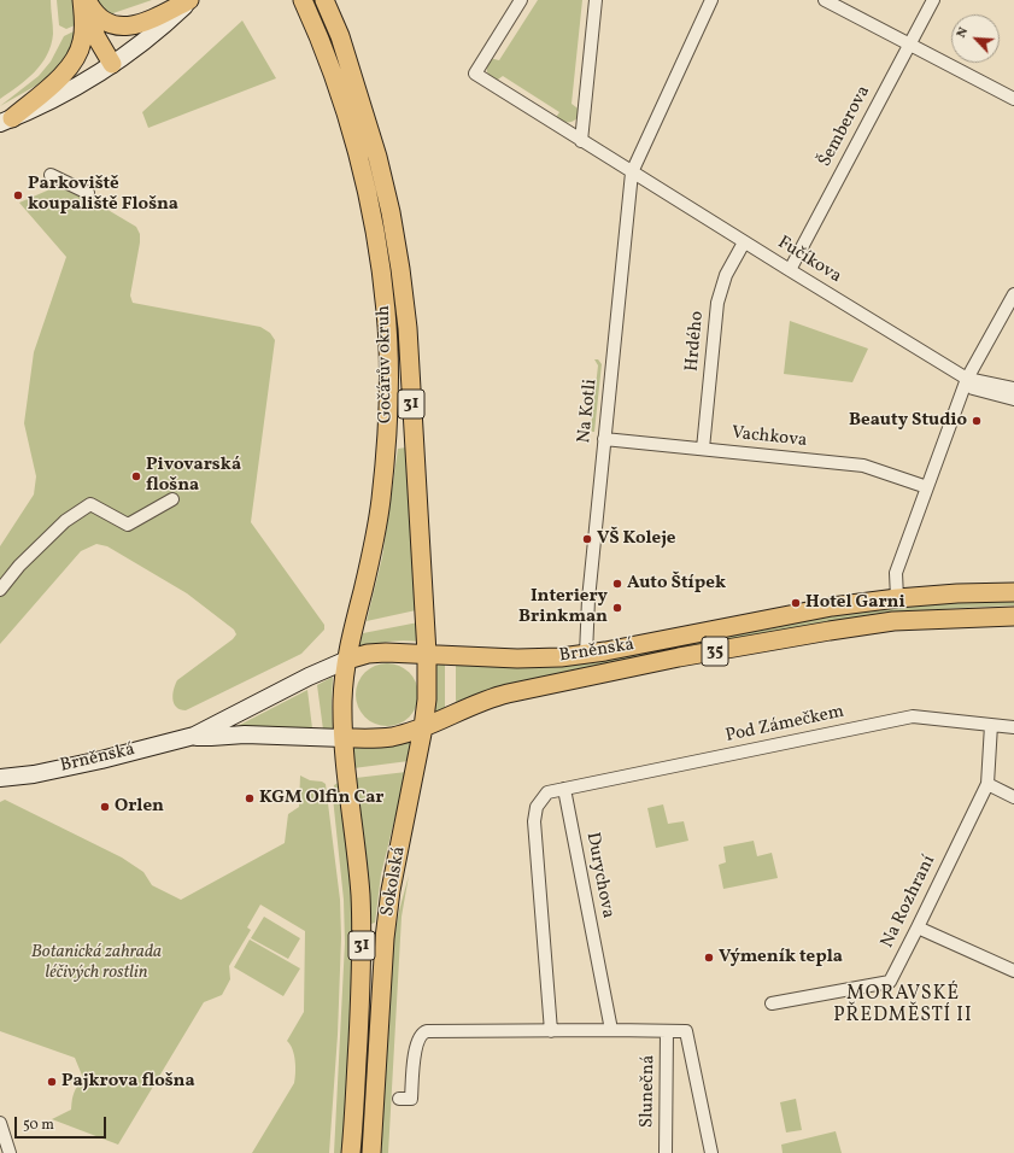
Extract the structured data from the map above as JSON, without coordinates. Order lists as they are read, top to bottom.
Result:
{
  "streets": {
    "main road": [
      "Gočárův okruh",
      "31",
      "Brněnská",
      "35",
      "Sokolská"
    ],
    "street": [
      "Šemberova",
      "Fučíkova",
      "Hrdého",
      "Na Kotli",
      "Vachkova",
      "Pod Zámečkem",
      "Durychova",
      "Na Rozhraní",
      "Slunečná"
    ]
  },
  "crossings": [
    ["Šemberova", "Fučíkova"],
    ["Fučíkova", "Hrdého"],
    ["Fučíkova", "Na Kotli"],
    ["Hrdého", "Vachkova"],
    ["Gočárův okruh", "Brněnská"],
    ["Gočárův okruh", "Sokolská"],
    ["Na Kotli", "Vachkova"],
    ["Na Kotli", "Brněnská"],
    ["Brněnská", "Sokolská"],
    ["Pod Zámečkem", "Durychova"],
    ["Pod Zámečkem", "Na Rozhraní"]
  ],
  "districts": ["MORAVSKÉ PŘEDMĚSTÍ II"],
  "parks": ["Botanická zahrada léčivých rostlin"],
  "places": [
    "Parkoviště koupaliště Flošna",
    "Beauty Studio",
    "Pivovarská flošna",
    "VŠ Koleje",
    "Auto Štípek",
    "Hotel Garni",
    "Interiery Brinkman",
    "KGM Olfin Car",
    "Orlen",
    "Výmeník tepla",
    "Pajkrova flošna"
  ],
  "scale_bar": "50 m",
  "north": "top left"
}
